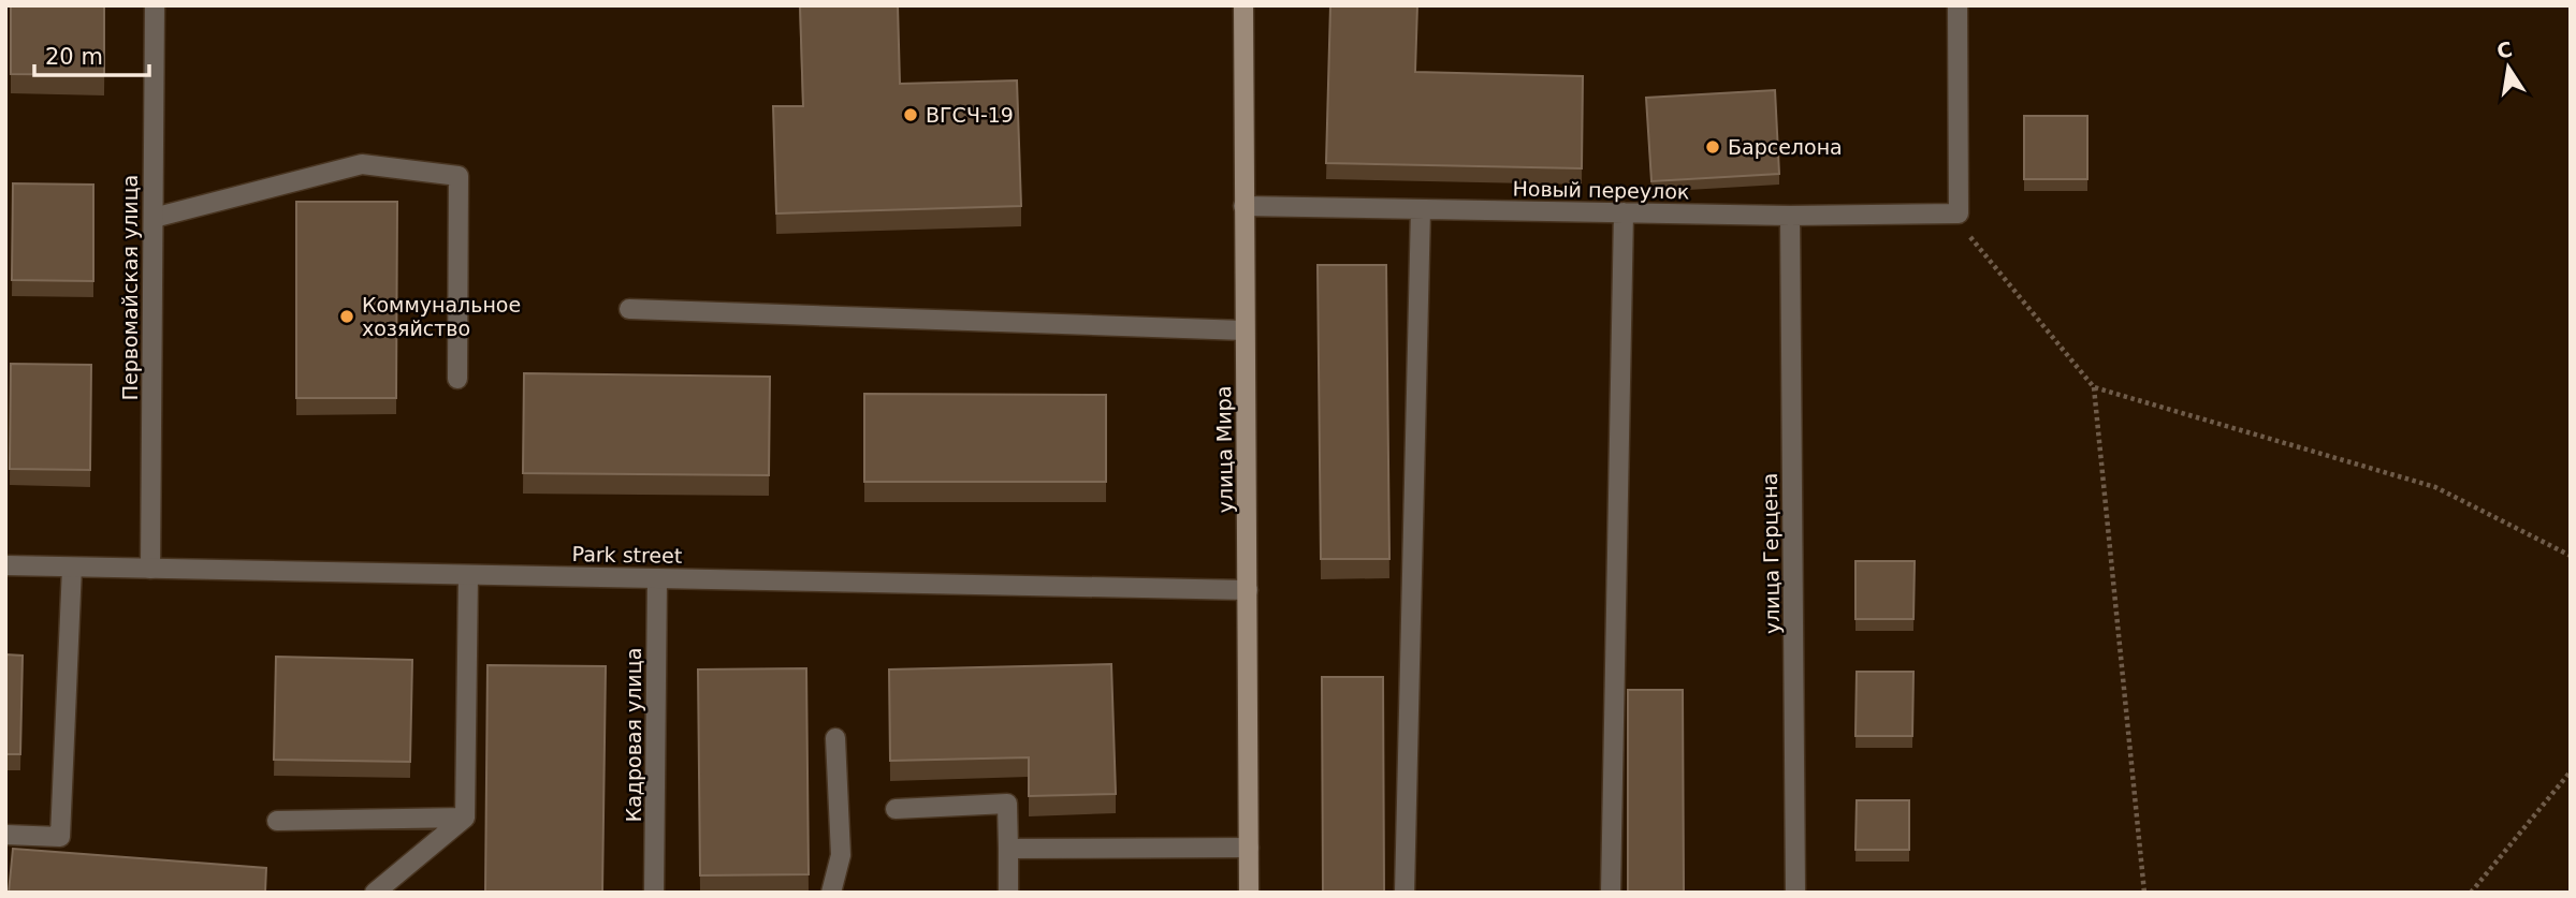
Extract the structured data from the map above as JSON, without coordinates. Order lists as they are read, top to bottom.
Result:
{
  "streets": {
    "main road": ["улица Мира"],
    "street": [
      "Новый переулок",
      "Первомайская улица",
      "улица Герцена",
      "Park street",
      "Кадровая улица"
    ]
  },
  "crossings": [
    ["Новый переулок", "улица Мира"],
    ["Новый переулок", "улица Герцена"],
    ["Первомайская улица", "Park street"],
    ["улица Мира", "Park street"],
    ["Park street", "Кадровая улица"]
  ],
  "places": ["ВГСЧ-19", "Барселона", "Коммунальное хозяйство"],
  "scale_bar": "20 m",
  "north": "top"
}
